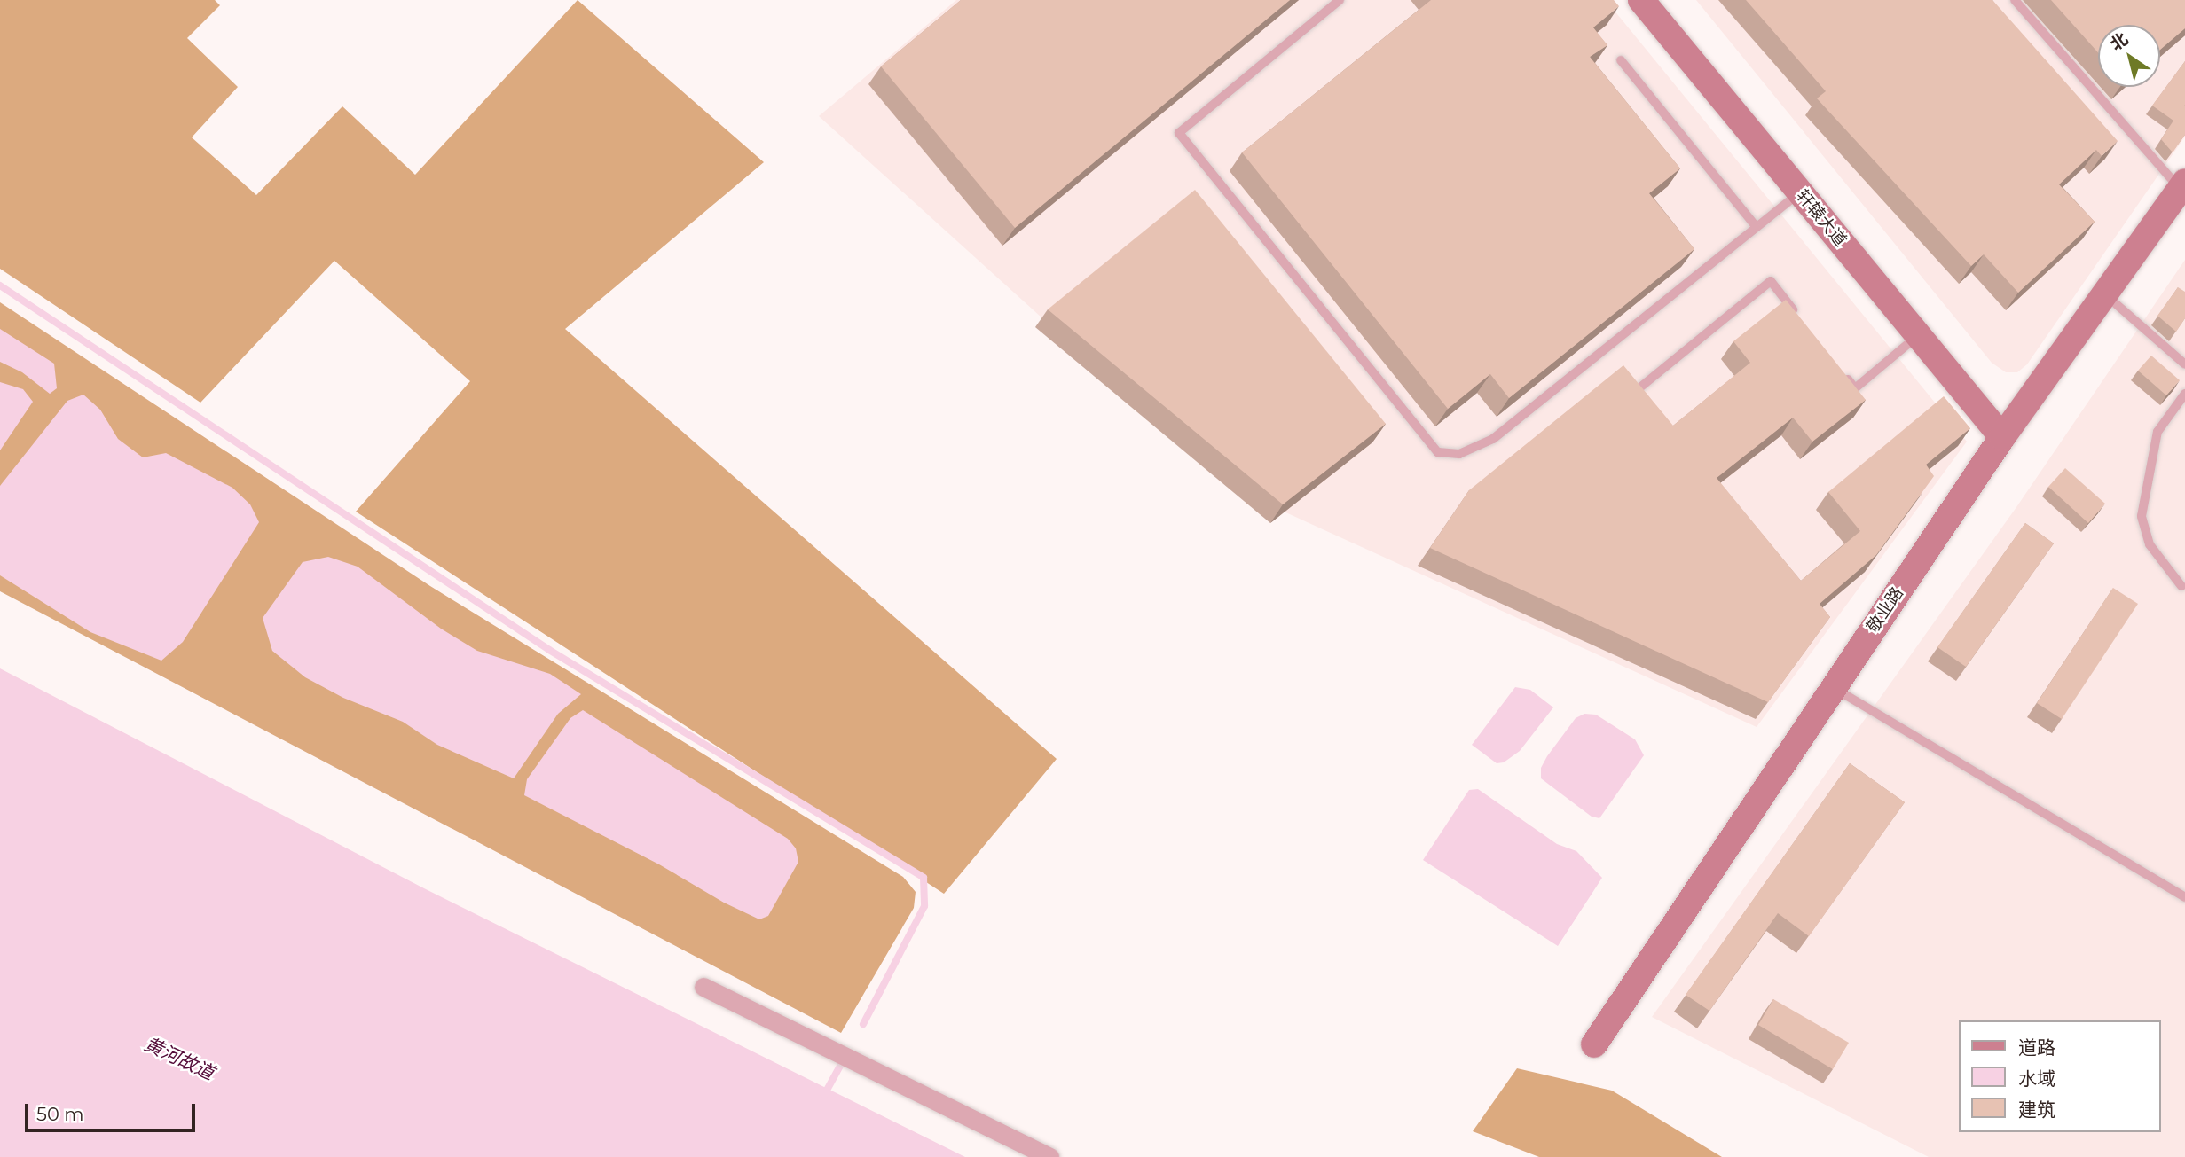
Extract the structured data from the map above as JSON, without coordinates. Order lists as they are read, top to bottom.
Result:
{
  "streets": {
    "street": ["轩辕大道", "敬业路"]
  },
  "crossings": [
    ["轩辕大道", "敬业路"]
  ],
  "water": ["黄河故道"],
  "legend": ["道路", "水域", "建筑"],
  "scale_bar": "50 m",
  "north": "top left"
}
